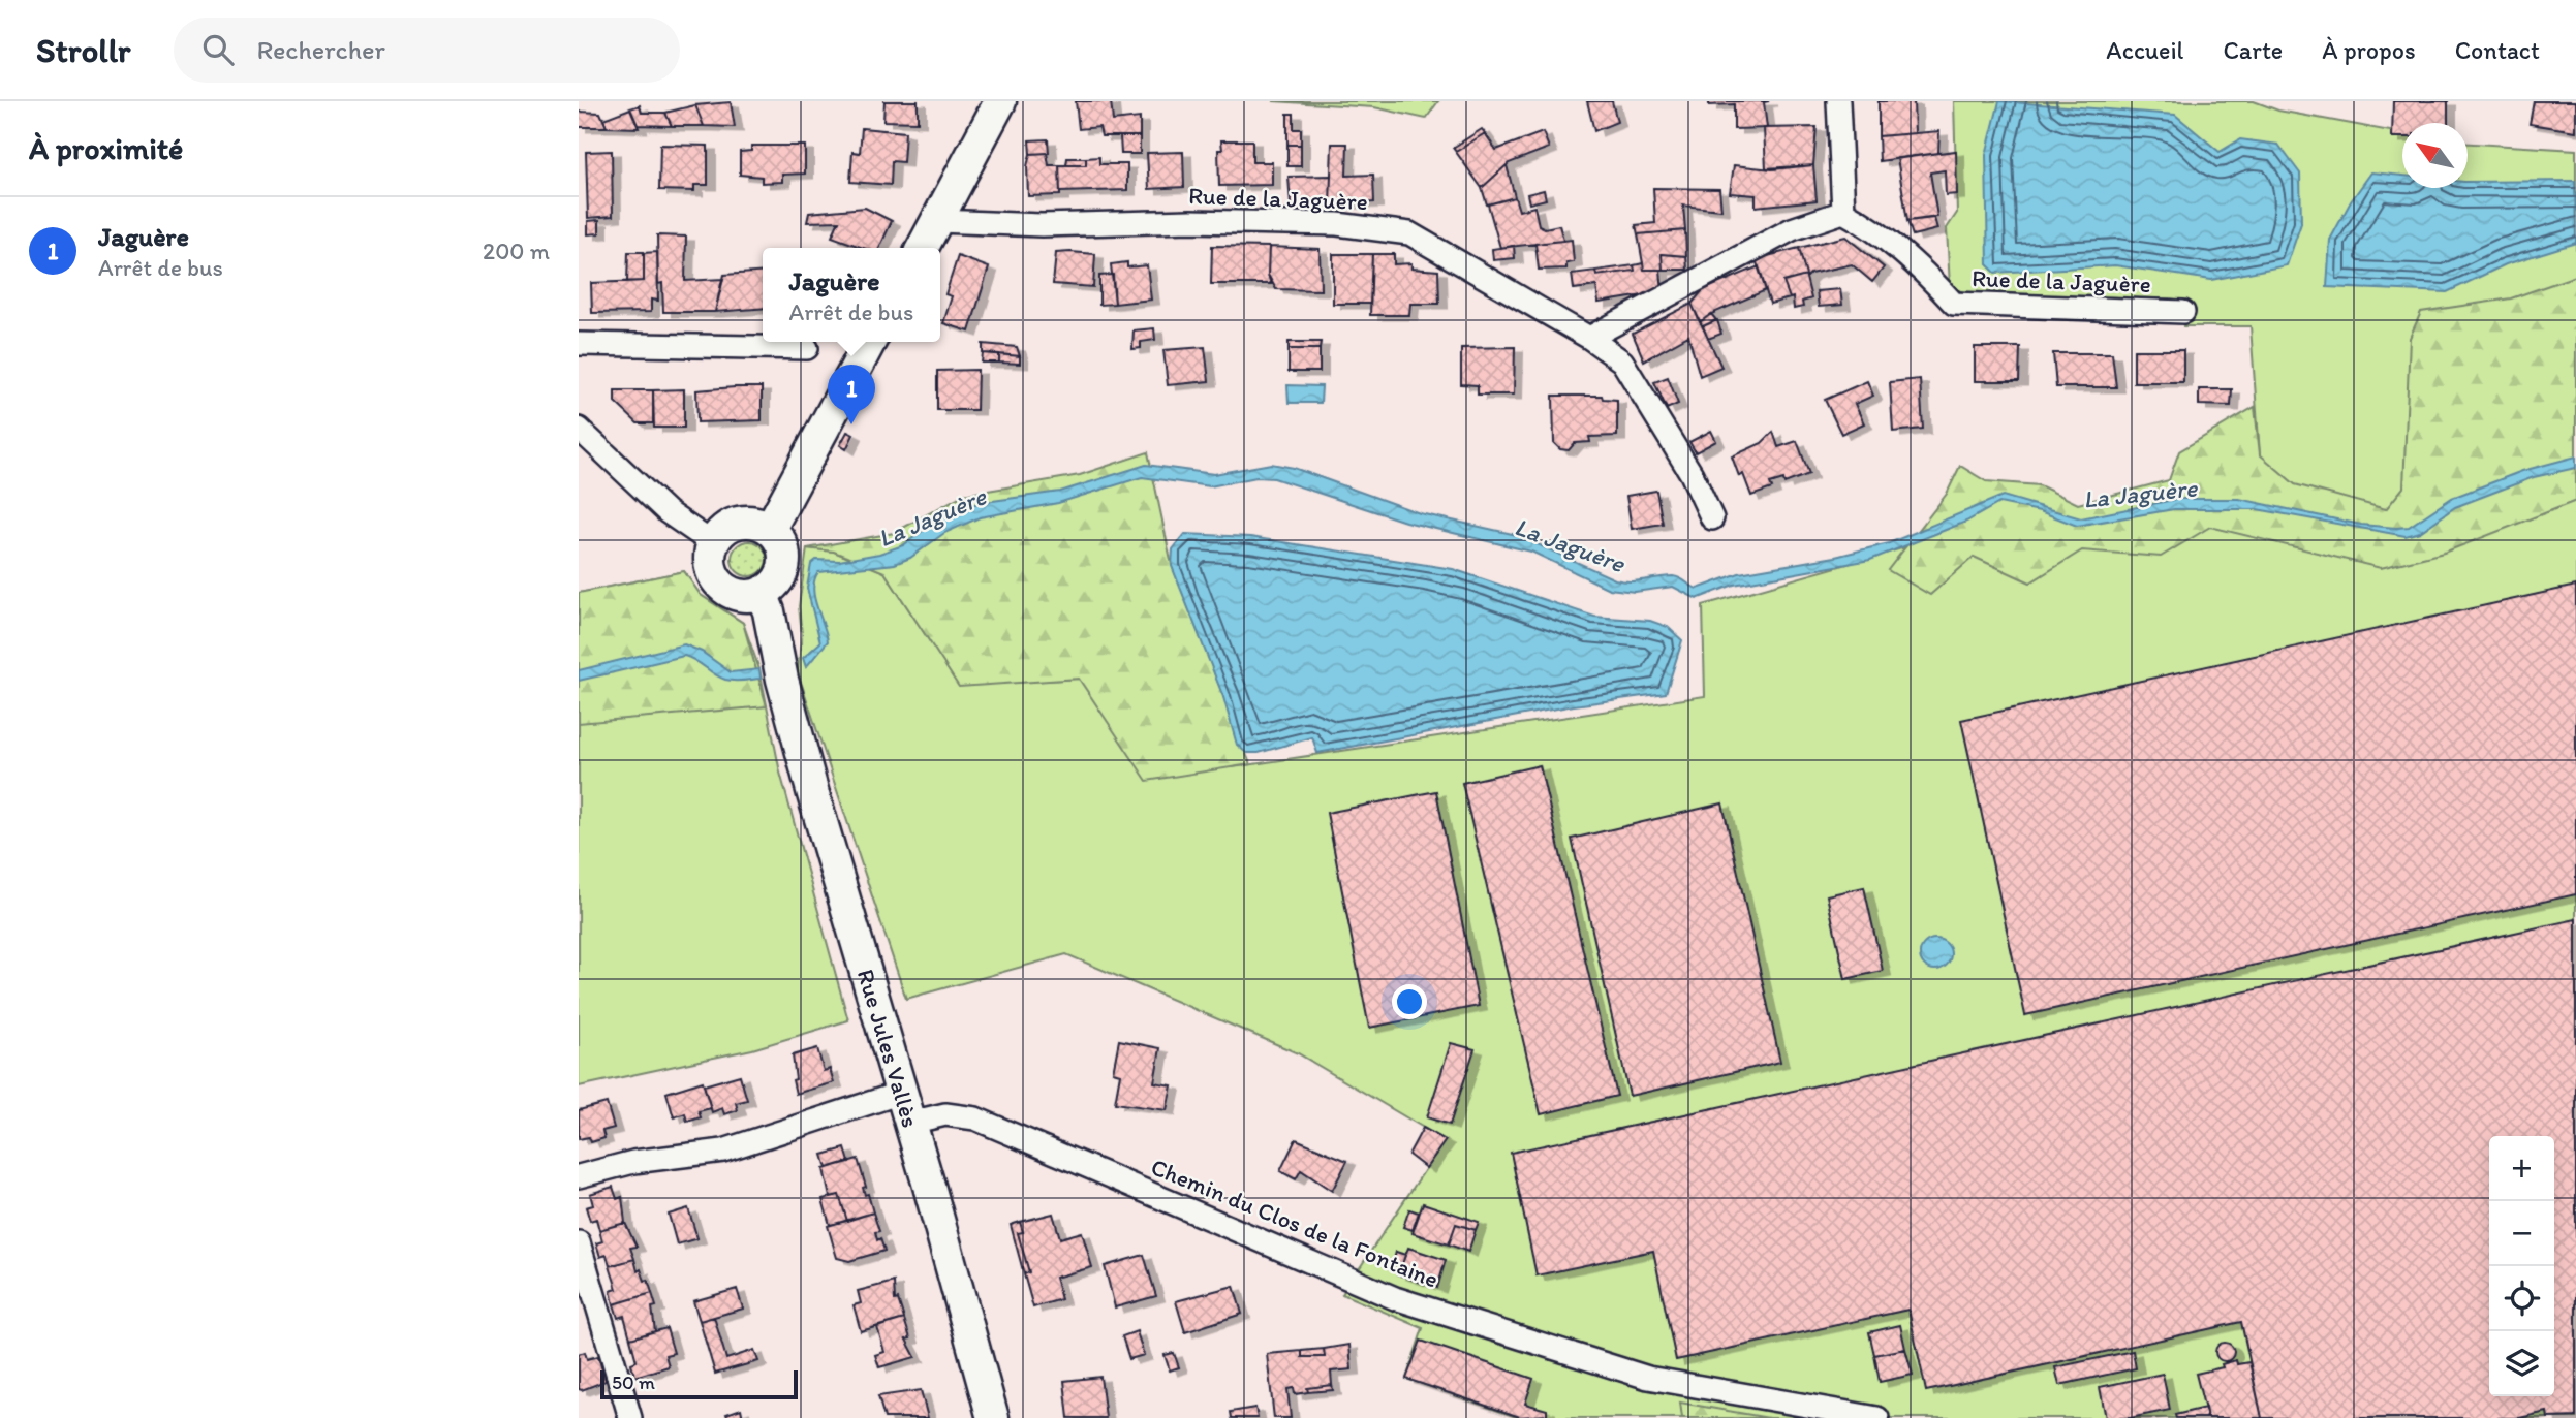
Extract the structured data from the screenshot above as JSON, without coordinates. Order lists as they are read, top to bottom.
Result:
{
  "streets": {
    "street": ["Rue de la Jaguère", "Rue Jules Vallès", "Chemin du Clos de la Fontaine"]
  },
  "crossings": [
    ["Rue Jules Vallès", "Chemin du Clos de la Fontaine"]
  ],
  "water": ["La Jaguère"],
  "scale_bar": "50 m",
  "north": "top left",
  "page": {
    "header": "Strollr",
    "search": "Rechercher",
    "nav": [
      "Accueil",
      "Carte",
      "À propos",
      "Contact"
    ],
    "heading": "À proximité",
    "list": [
      {
        "mark": "1",
        "name": "Jaguère",
        "note": "Arrêt de bus",
        "value": "200 m"
      }
    ],
    "popup": ["Jaguère", "Arrêt de bus"],
    "pins": "1",
    "map_buttons": ["+", "−"],
    "scale": "50 m"
  }
}
